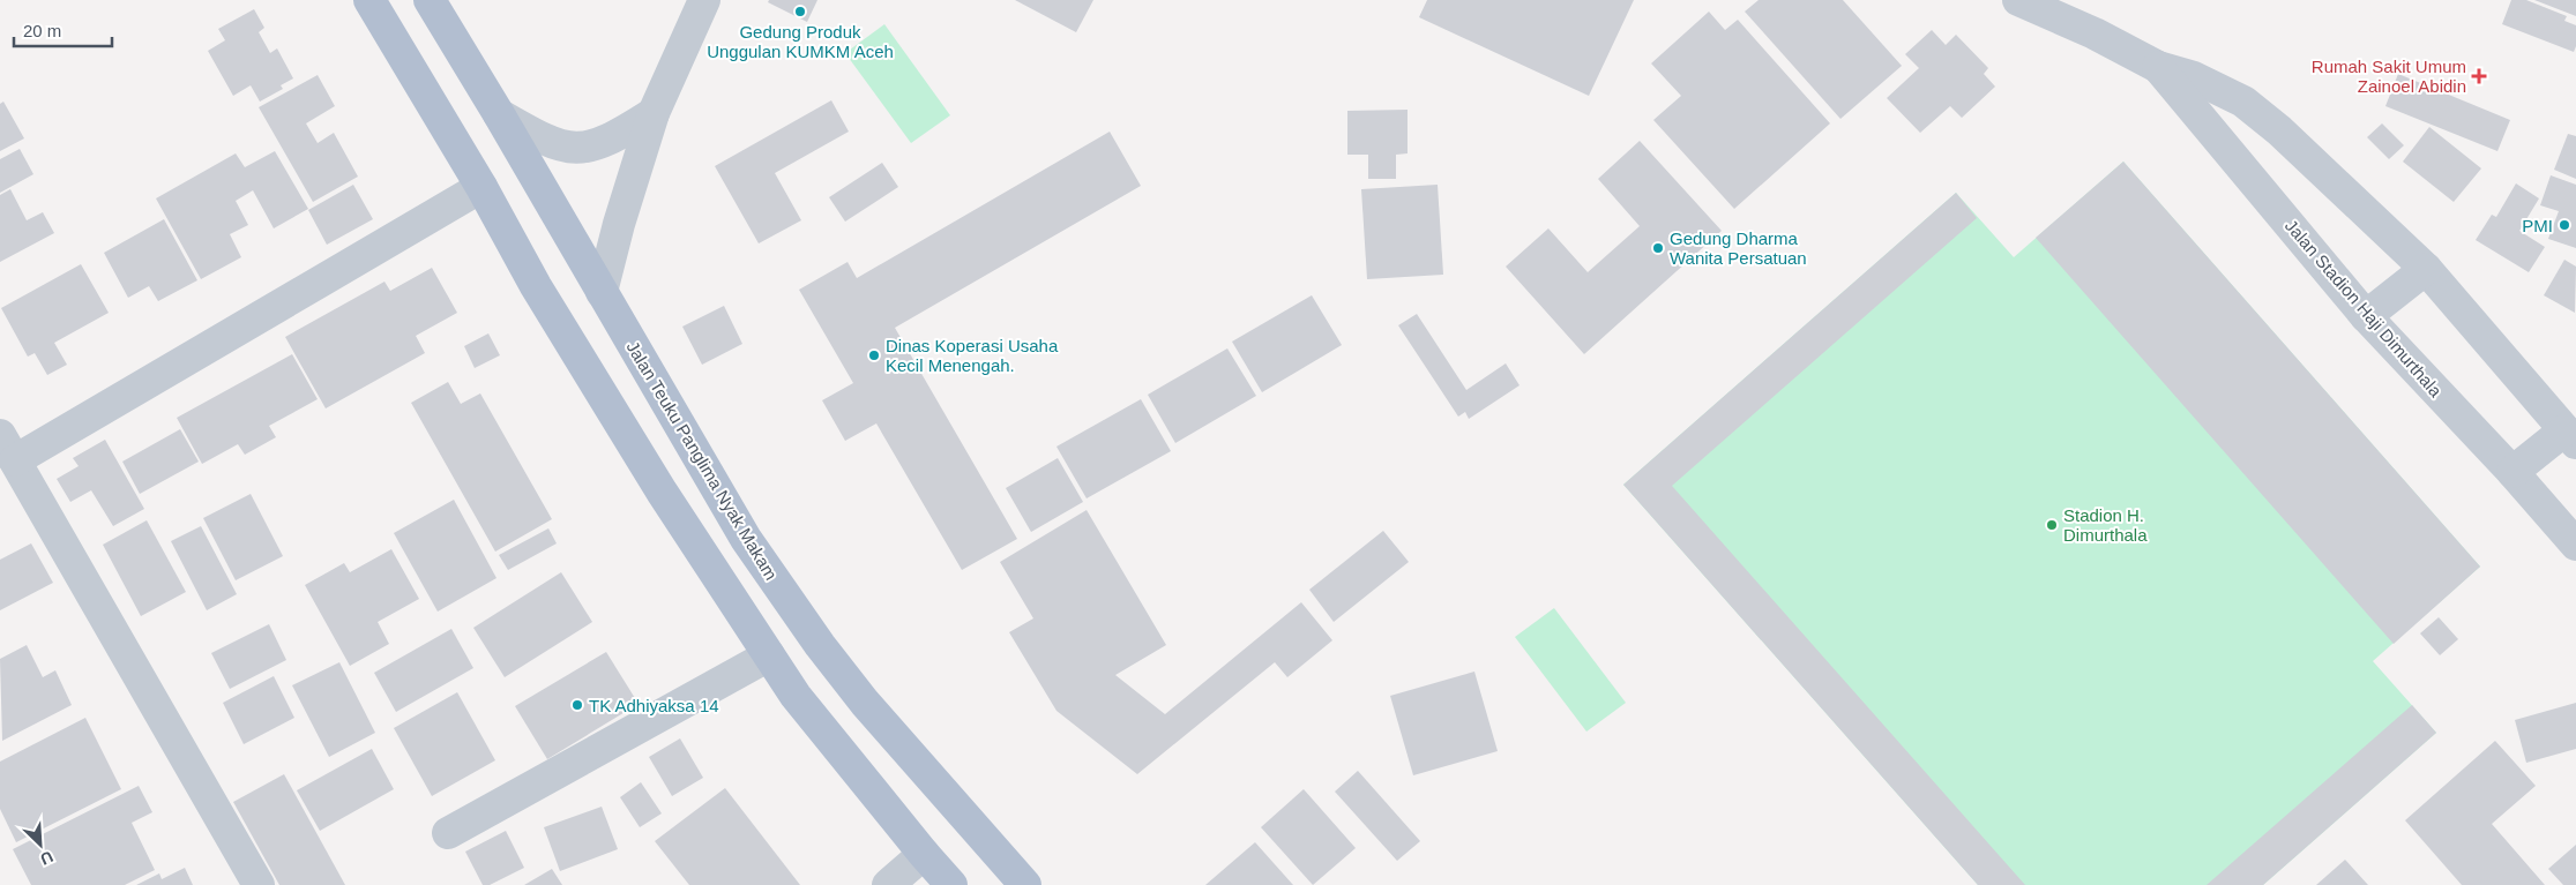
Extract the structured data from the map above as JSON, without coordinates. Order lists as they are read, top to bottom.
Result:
{
  "streets": {
    "main road": ["Jalan Teuku Panglima Nyak Makam"],
    "street": ["Jalan Stadion Haji Dimurthala"]
  },
  "places": {
    "other": [
      "Gedung Produk Unggulan KUMKM Aceh",
      "PMI",
      "Gedung Dharma Wanita Persatuan",
      "Dinas Koperasi Usaha Kecil Menengah.",
      "Stadion H. Dimurthala",
      "TK Adhiyaksa 14"
    ],
    "health": ["Rumah Sakit Umum Zainoel Abidin"]
  },
  "scale_bar": "20 m",
  "north": "bottom right"
}
